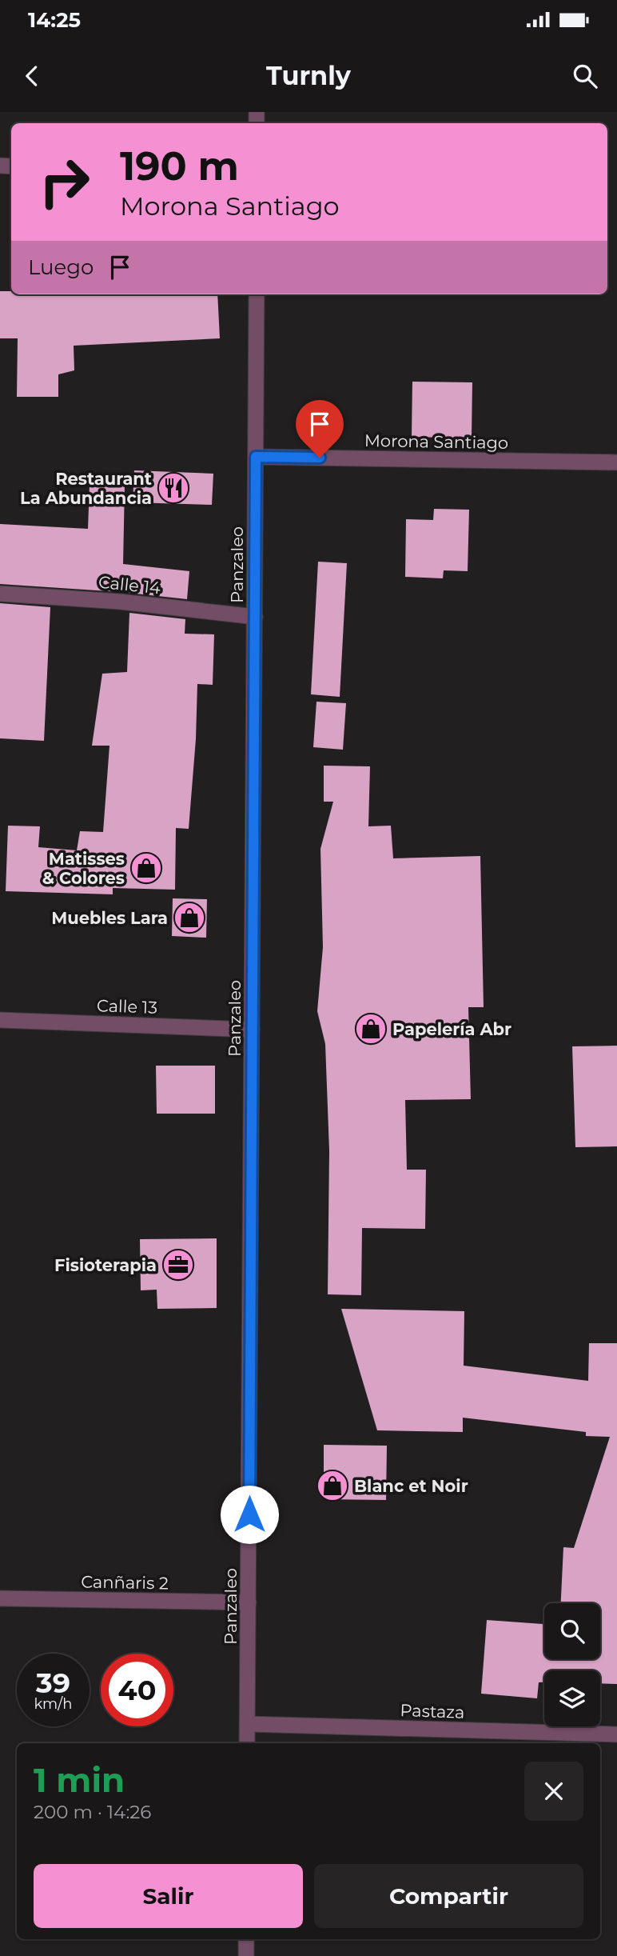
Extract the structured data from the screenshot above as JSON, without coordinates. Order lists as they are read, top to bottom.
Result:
{
  "streets": {
    "street": [
      "Morona Santiago",
      "Panzaleo",
      "Calle 14",
      "Calle 13",
      "Canñaris 2",
      "Pastaza"
    ]
  },
  "crossings": [
    ["Morona Santiago", "Panzaleo"],
    ["Panzaleo", "Calle 14"],
    ["Panzaleo", "Calle 13"],
    ["Panzaleo", "Canñaris 2"],
    ["Panzaleo", "Pastaza"]
  ],
  "places": {
    "restaurant": ["Restaurant La Abundancia"],
    "shop": [
      "Matisses & Colores",
      "Muebles Lara",
      "Papelería Abr",
      "Blanc et Noir"
    ],
    "office": ["Fisioterapia"]
  },
  "page": {
    "status": "14:25",
    "header": "Turnly",
    "turn": ["190 m", "Morona Santiago"],
    "then": "Luego",
    "speed": "39 km/h",
    "limit": "40",
    "heading": ["1 min", "200 m · 14:26"],
    "buttons": ["Salir", "Compartir"]
  }
}
